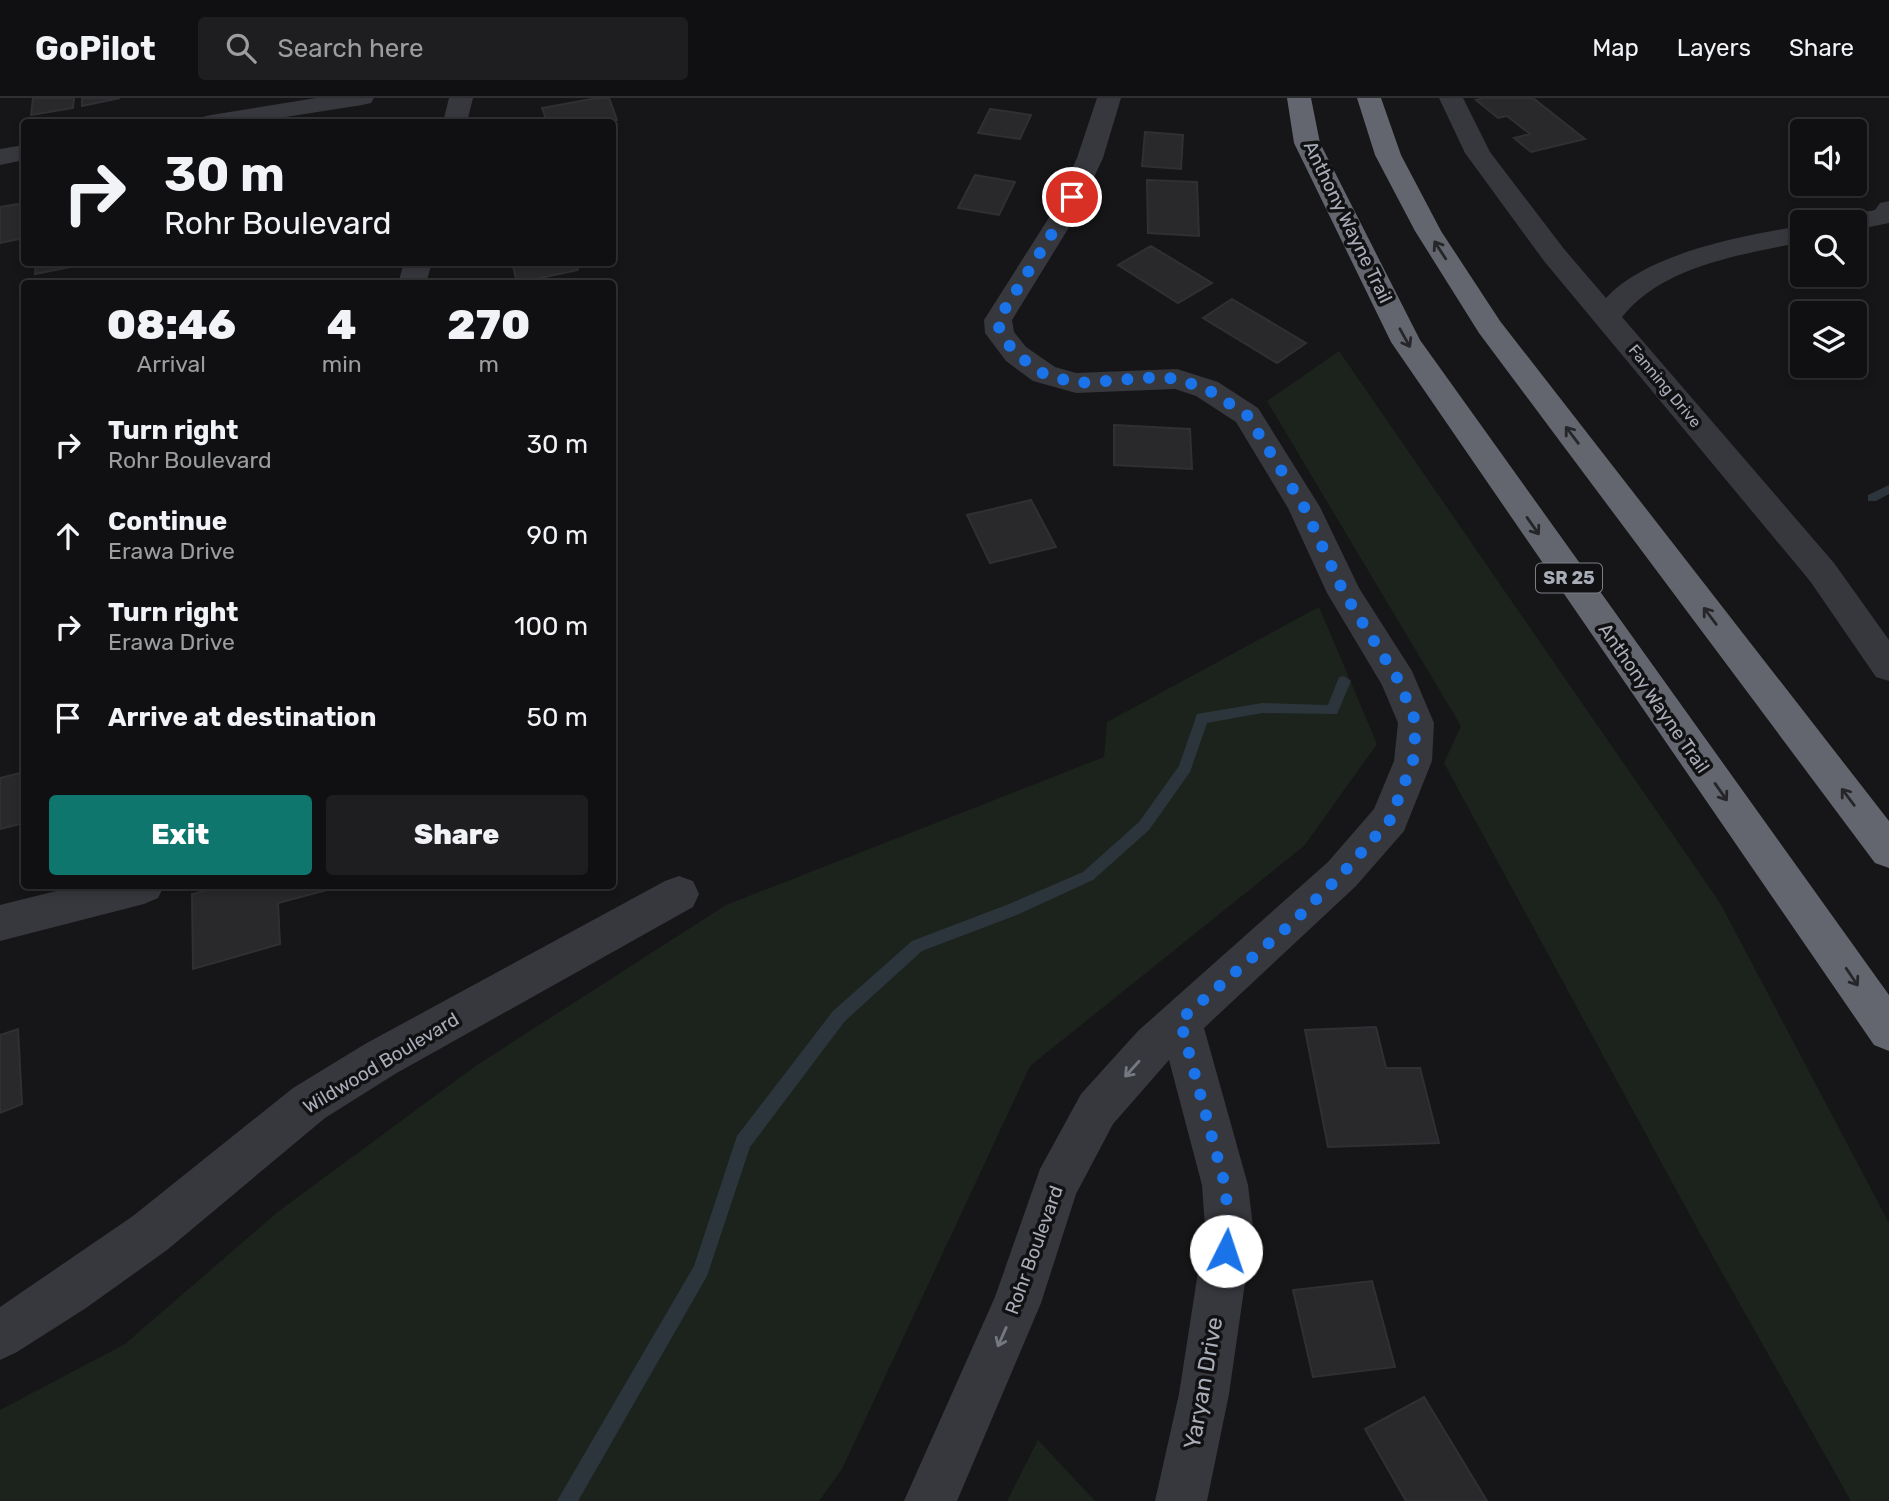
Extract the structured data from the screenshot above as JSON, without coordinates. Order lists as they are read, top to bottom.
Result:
{
  "streets": {
    "highway": ["Anthony Wayne Trail", "SR 25"],
    "street": [
      "Fanning Drive",
      "Wildwood Boulevard",
      "Rohr Boulevard",
      "Yaryan Drive"
    ]
  },
  "crossings": [
    ["Rohr Boulevard", "Yaryan Drive"]
  ],
  "page": {
    "header": "GoPilot",
    "search": "Search here",
    "nav": ["Map", "Layers", "Share"],
    "turn": ["30 m", "Rohr Boulevard"],
    "eta": [
      "08:46",
      "Arrival",
      "4",
      "min",
      "270",
      "m"
    ],
    "list": [
      {
        "name": "Turn right",
        "note": "Rohr Boulevard",
        "value": "30 m"
      },
      {
        "name": "Continue",
        "note": "Erawa Drive",
        "value": "90 m"
      },
      {
        "name": "Turn right",
        "note": "Erawa Drive",
        "value": "100 m"
      },
      {
        "name": "Arrive at destination",
        "value": "50 m"
      }
    ],
    "buttons": ["Exit", "Share"]
  }
}
